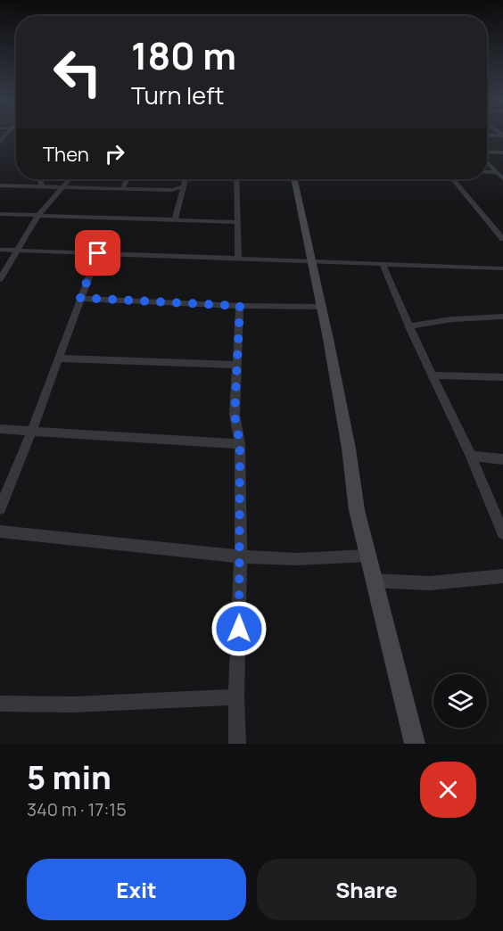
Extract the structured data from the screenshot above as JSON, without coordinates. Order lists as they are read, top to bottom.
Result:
{
  "page": {
    "turn": ["180 m", "Turn left"],
    "then": "Then",
    "heading": ["5 min", "340 m · 17:15"],
    "buttons": ["Exit", "Share"]
  }
}
